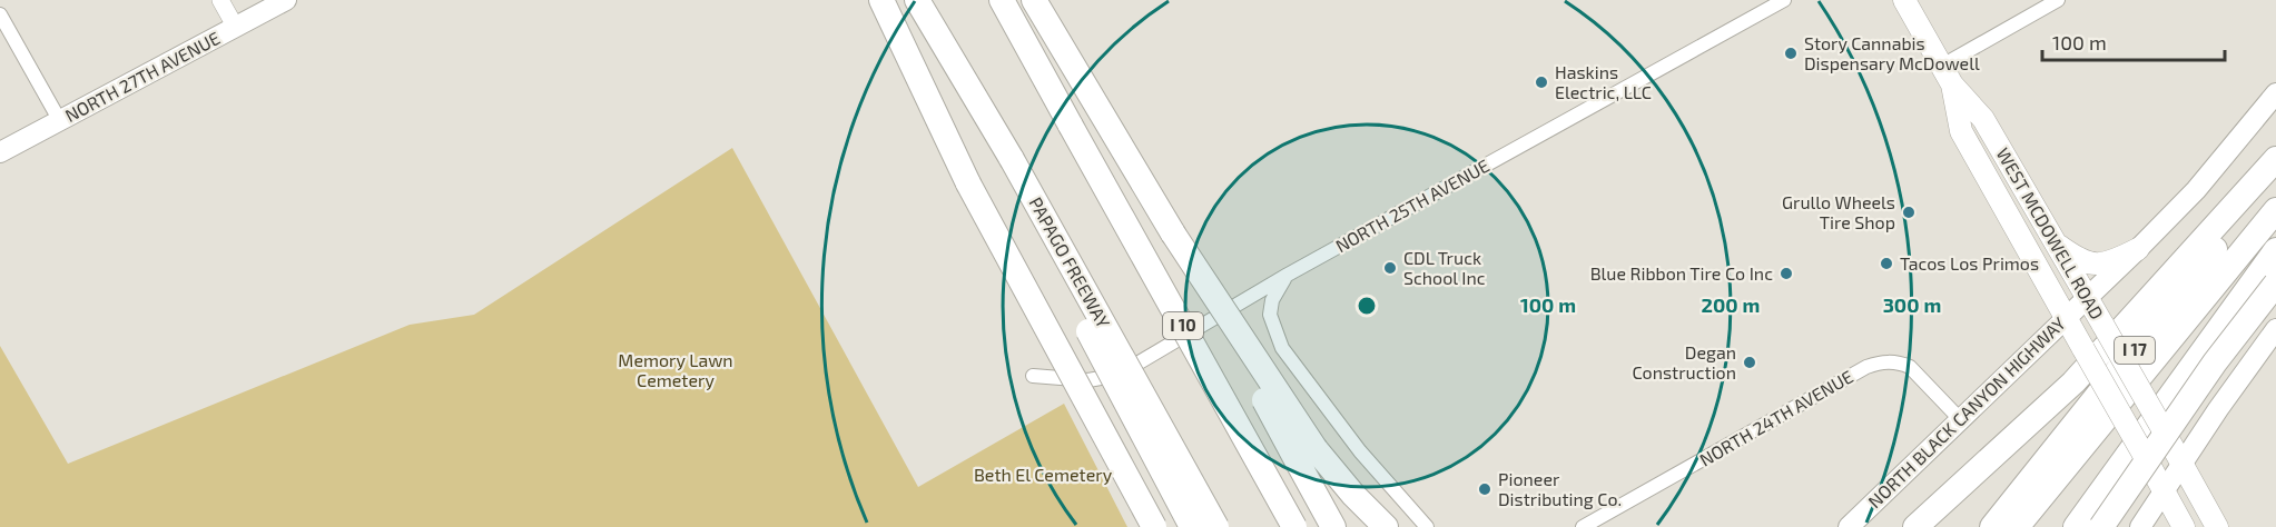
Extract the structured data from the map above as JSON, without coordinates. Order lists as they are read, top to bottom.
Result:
{
  "streets": {
    "highway": ["PAPAGO FREEWAY", "I 10", "I 17"],
    "main road": ["NORTH 27TH AVENUE", "WEST MCDOWELL ROAD", "NORTH BLACK CANYON HIGHWAY"],
    "street": ["NORTH 25TH AVENUE", "NORTH 24TH AVENUE"]
  },
  "crossings": [
    ["WEST MCDOWELL ROAD", "NORTH BLACK CANYON HIGHWAY"],
    ["NORTH BLACK CANYON HIGHWAY", "NORTH 24TH AVENUE"]
  ],
  "parks": ["Memory Lawn Cemetery", "Beth El Cemetery"],
  "places": [
    "Story Cannabis Dispensary McDowell",
    "Haskins Electric, LLC",
    "Grullo Wheels Tire Shop",
    "Tacos Los Primos",
    "CDL Truck School Inc",
    "Blue Ribbon Tire Co Inc",
    "Degan Construction",
    "Pioneer Distributing Co."
  ],
  "scale_bar": "100 m",
  "rings": ["100 m", "200 m", "300 m"]
}
